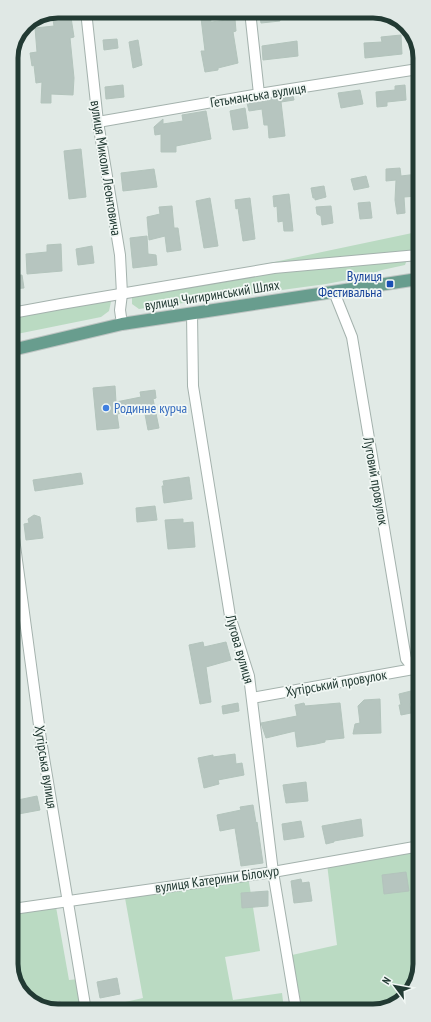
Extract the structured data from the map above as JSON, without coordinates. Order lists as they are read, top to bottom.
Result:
{
  "streets": {
    "main road": ["вулиця Чигиринський Шлях"],
    "street": [
      "Гетьманська вулиця",
      "вулиця Миколи Леонтовича",
      "Луговий провулок",
      "Лугова вулиця",
      "Хутірський провулок",
      "Хутірська вулиця",
      "вулиця Катерини Білокур"
    ]
  },
  "crossings": [
    ["Гетьманська вулиця", "вулиця Миколи Леонтовича"],
    ["вулиця Миколи Леонтовича", "вулиця Чигиринський Шлях"],
    ["вулиця Чигиринський Шлях", "Луговий провулок"],
    ["вулиця Чигиринський Шлях", "Лугова вулиця"],
    ["Лугова вулиця", "Хутірський провулок"],
    ["Лугова вулиця", "вулиця Катерини Білокур"],
    ["Хутірська вулиця", "вулиця Катерини Білокур"]
  ],
  "places": {
    "transit": ["Вулиця Фестивальна"],
    "other": ["Родинне курча"]
  },
  "north": "top left"
}
